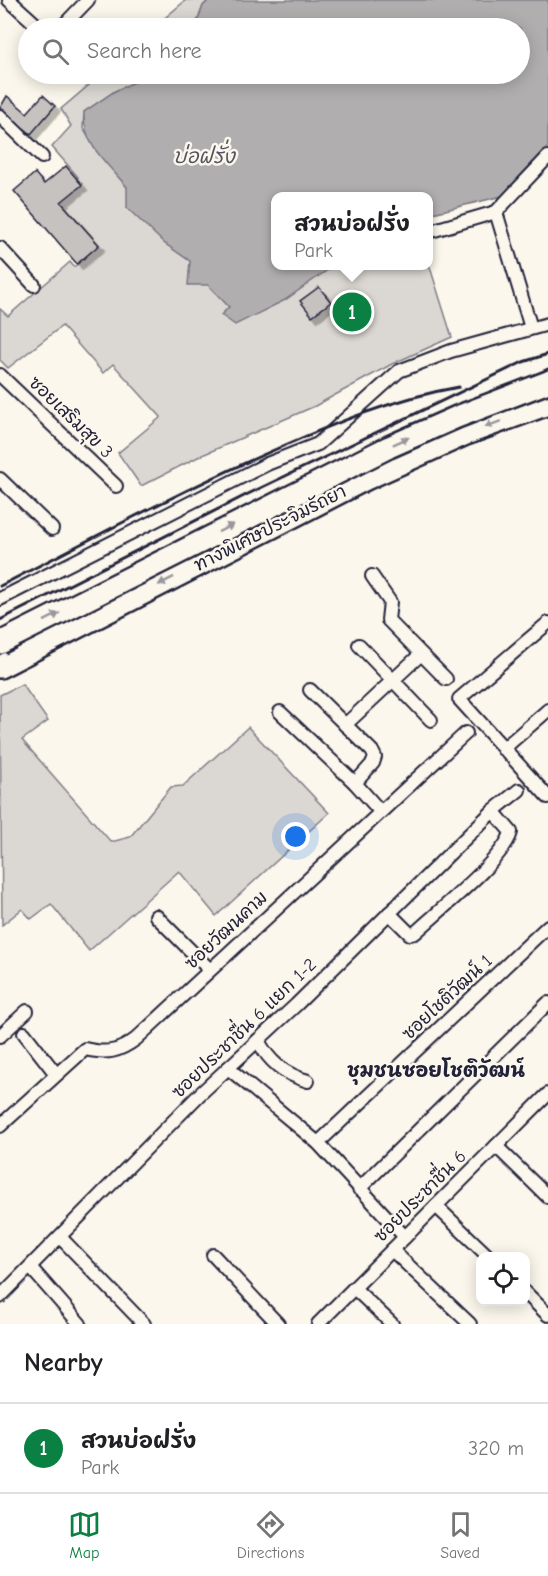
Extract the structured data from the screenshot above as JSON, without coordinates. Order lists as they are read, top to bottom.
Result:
{
  "streets": {
    "highway": ["ทางพิเศษประจิมรัถยา"],
    "street": [
      "ซอยเสริมสุข 3",
      "ซอยวัฒนคาม",
      "ซอยโชติวัฒน์ 1",
      "ซอยประชาชื่น 6 แยก 1-2",
      "ซอยประชาชื่น 6"
    ]
  },
  "districts": ["ชุมชนซอยโชติวัฒน์"],
  "water": ["บ่อฝรั่ง"],
  "page": {
    "search": "Search here",
    "popup": ["สวนบ่อฝรั่ง", "Park"],
    "pins": "1",
    "heading": "Nearby",
    "list": [
      {
        "mark": "1",
        "name": "สวนบ่อฝรั่ง",
        "note": "Park",
        "value": "320 m"
      }
    ],
    "nav": ["Map", "Directions", "Saved"]
  }
}
